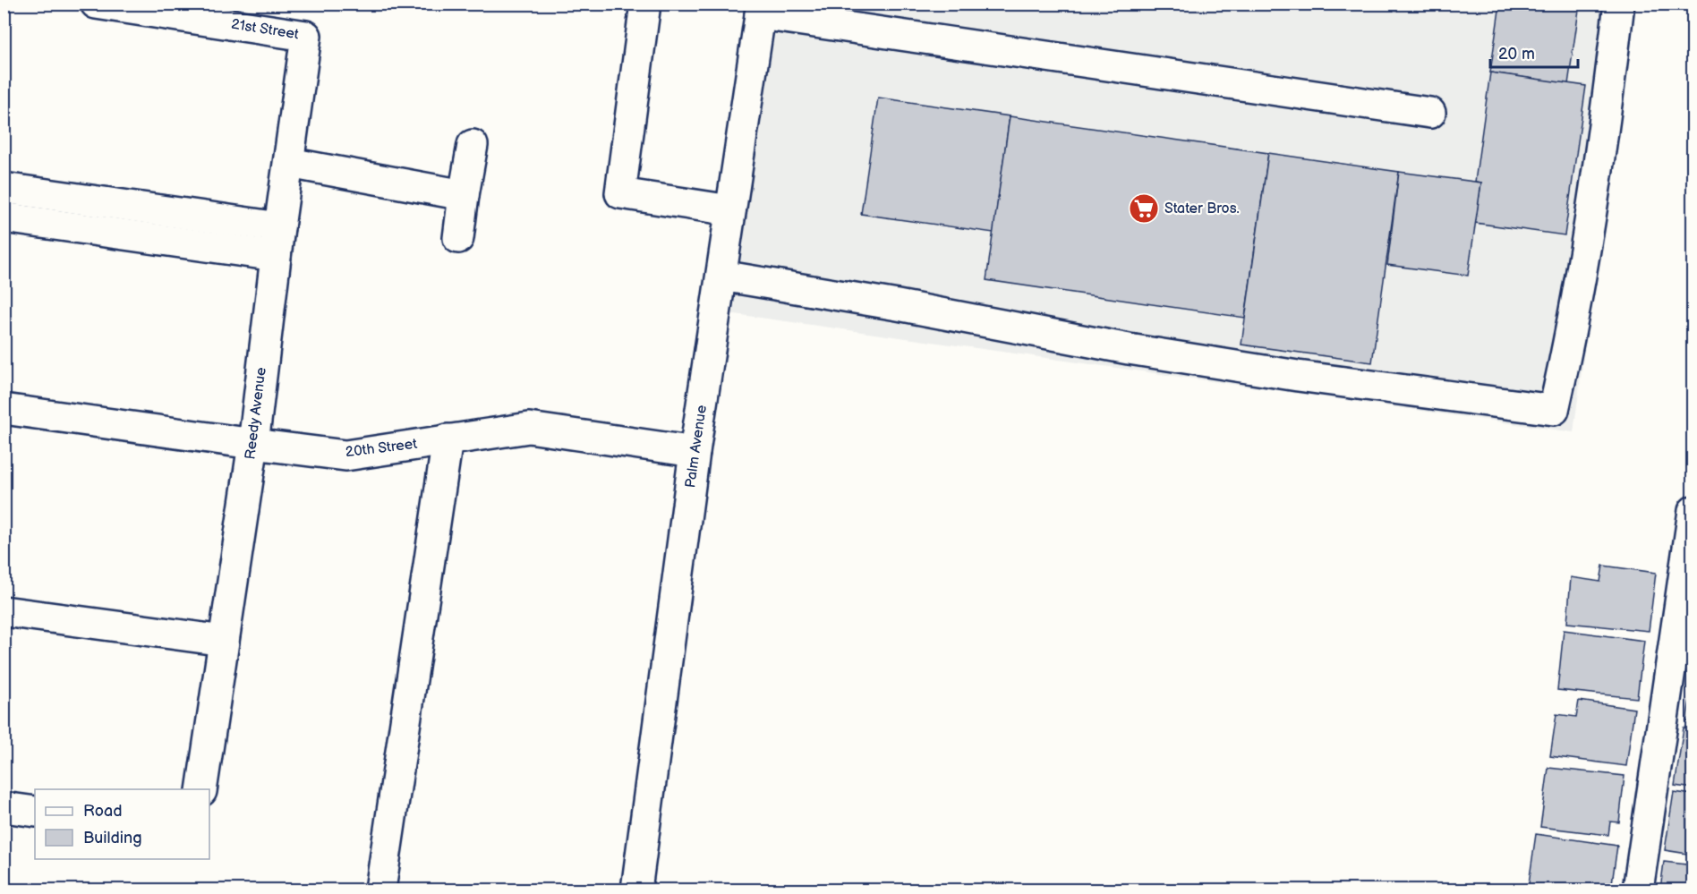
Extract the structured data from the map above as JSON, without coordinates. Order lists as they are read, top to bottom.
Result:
{
  "streets": {
    "street": [
      "21st Street",
      "Reedy Avenue",
      "Palm Avenue",
      "20th Street"
    ]
  },
  "crossings": [
    ["21st Street", "Reedy Avenue"],
    ["Reedy Avenue", "20th Street"],
    ["Palm Avenue", "20th Street"]
  ],
  "places": {
    "supermarket": ["Stater Bros."]
  },
  "legend": ["Road", "Building"],
  "scale_bar": "20 m"
}
